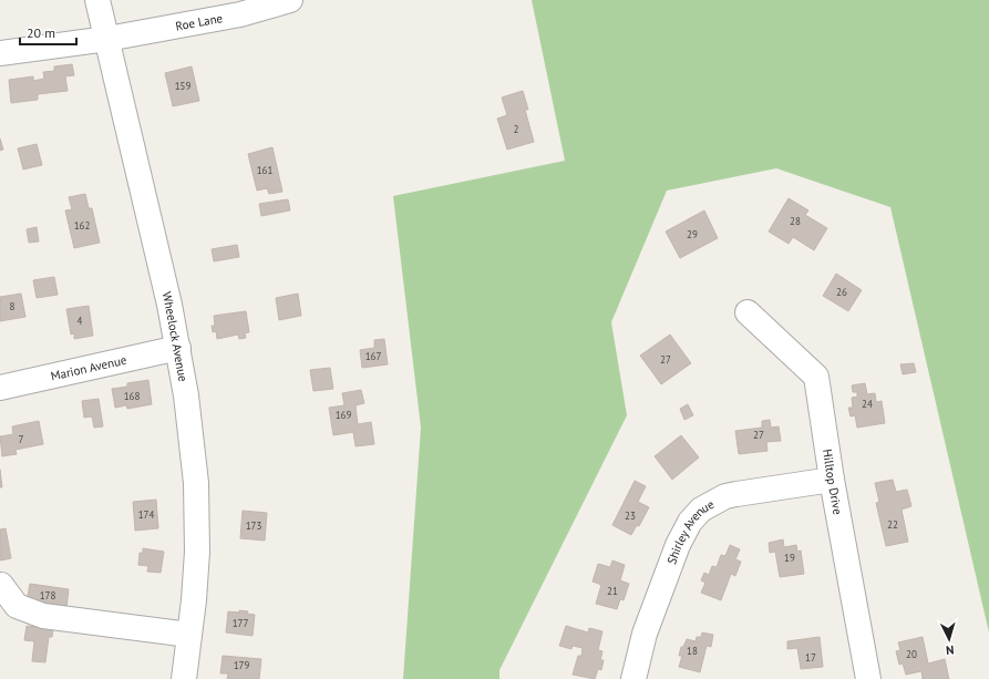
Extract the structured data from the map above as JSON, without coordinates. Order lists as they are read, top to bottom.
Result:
{
  "streets": {
    "street": [
      "Roe Lane",
      "Wheelock Avenue",
      "Marion Avenue",
      "Hilltop Drive",
      "Shirley Avenue"
    ]
  },
  "crossings": [
    ["Roe Lane", "Wheelock Avenue"],
    ["Wheelock Avenue", "Marion Avenue"],
    ["Hilltop Drive", "Shirley Avenue"]
  ],
  "house_numbers": [
    "159",
    "2",
    "161",
    "28",
    "162",
    "29",
    "26",
    "8",
    "4",
    "167",
    "27",
    "168",
    "24",
    "169",
    "27",
    "7",
    "174",
    "23",
    "22",
    "173",
    "19",
    "21",
    "178",
    "177",
    "18",
    "20",
    "17",
    "179"
  ],
  "scale_bar": "20 m",
  "north": "bottom"
}
